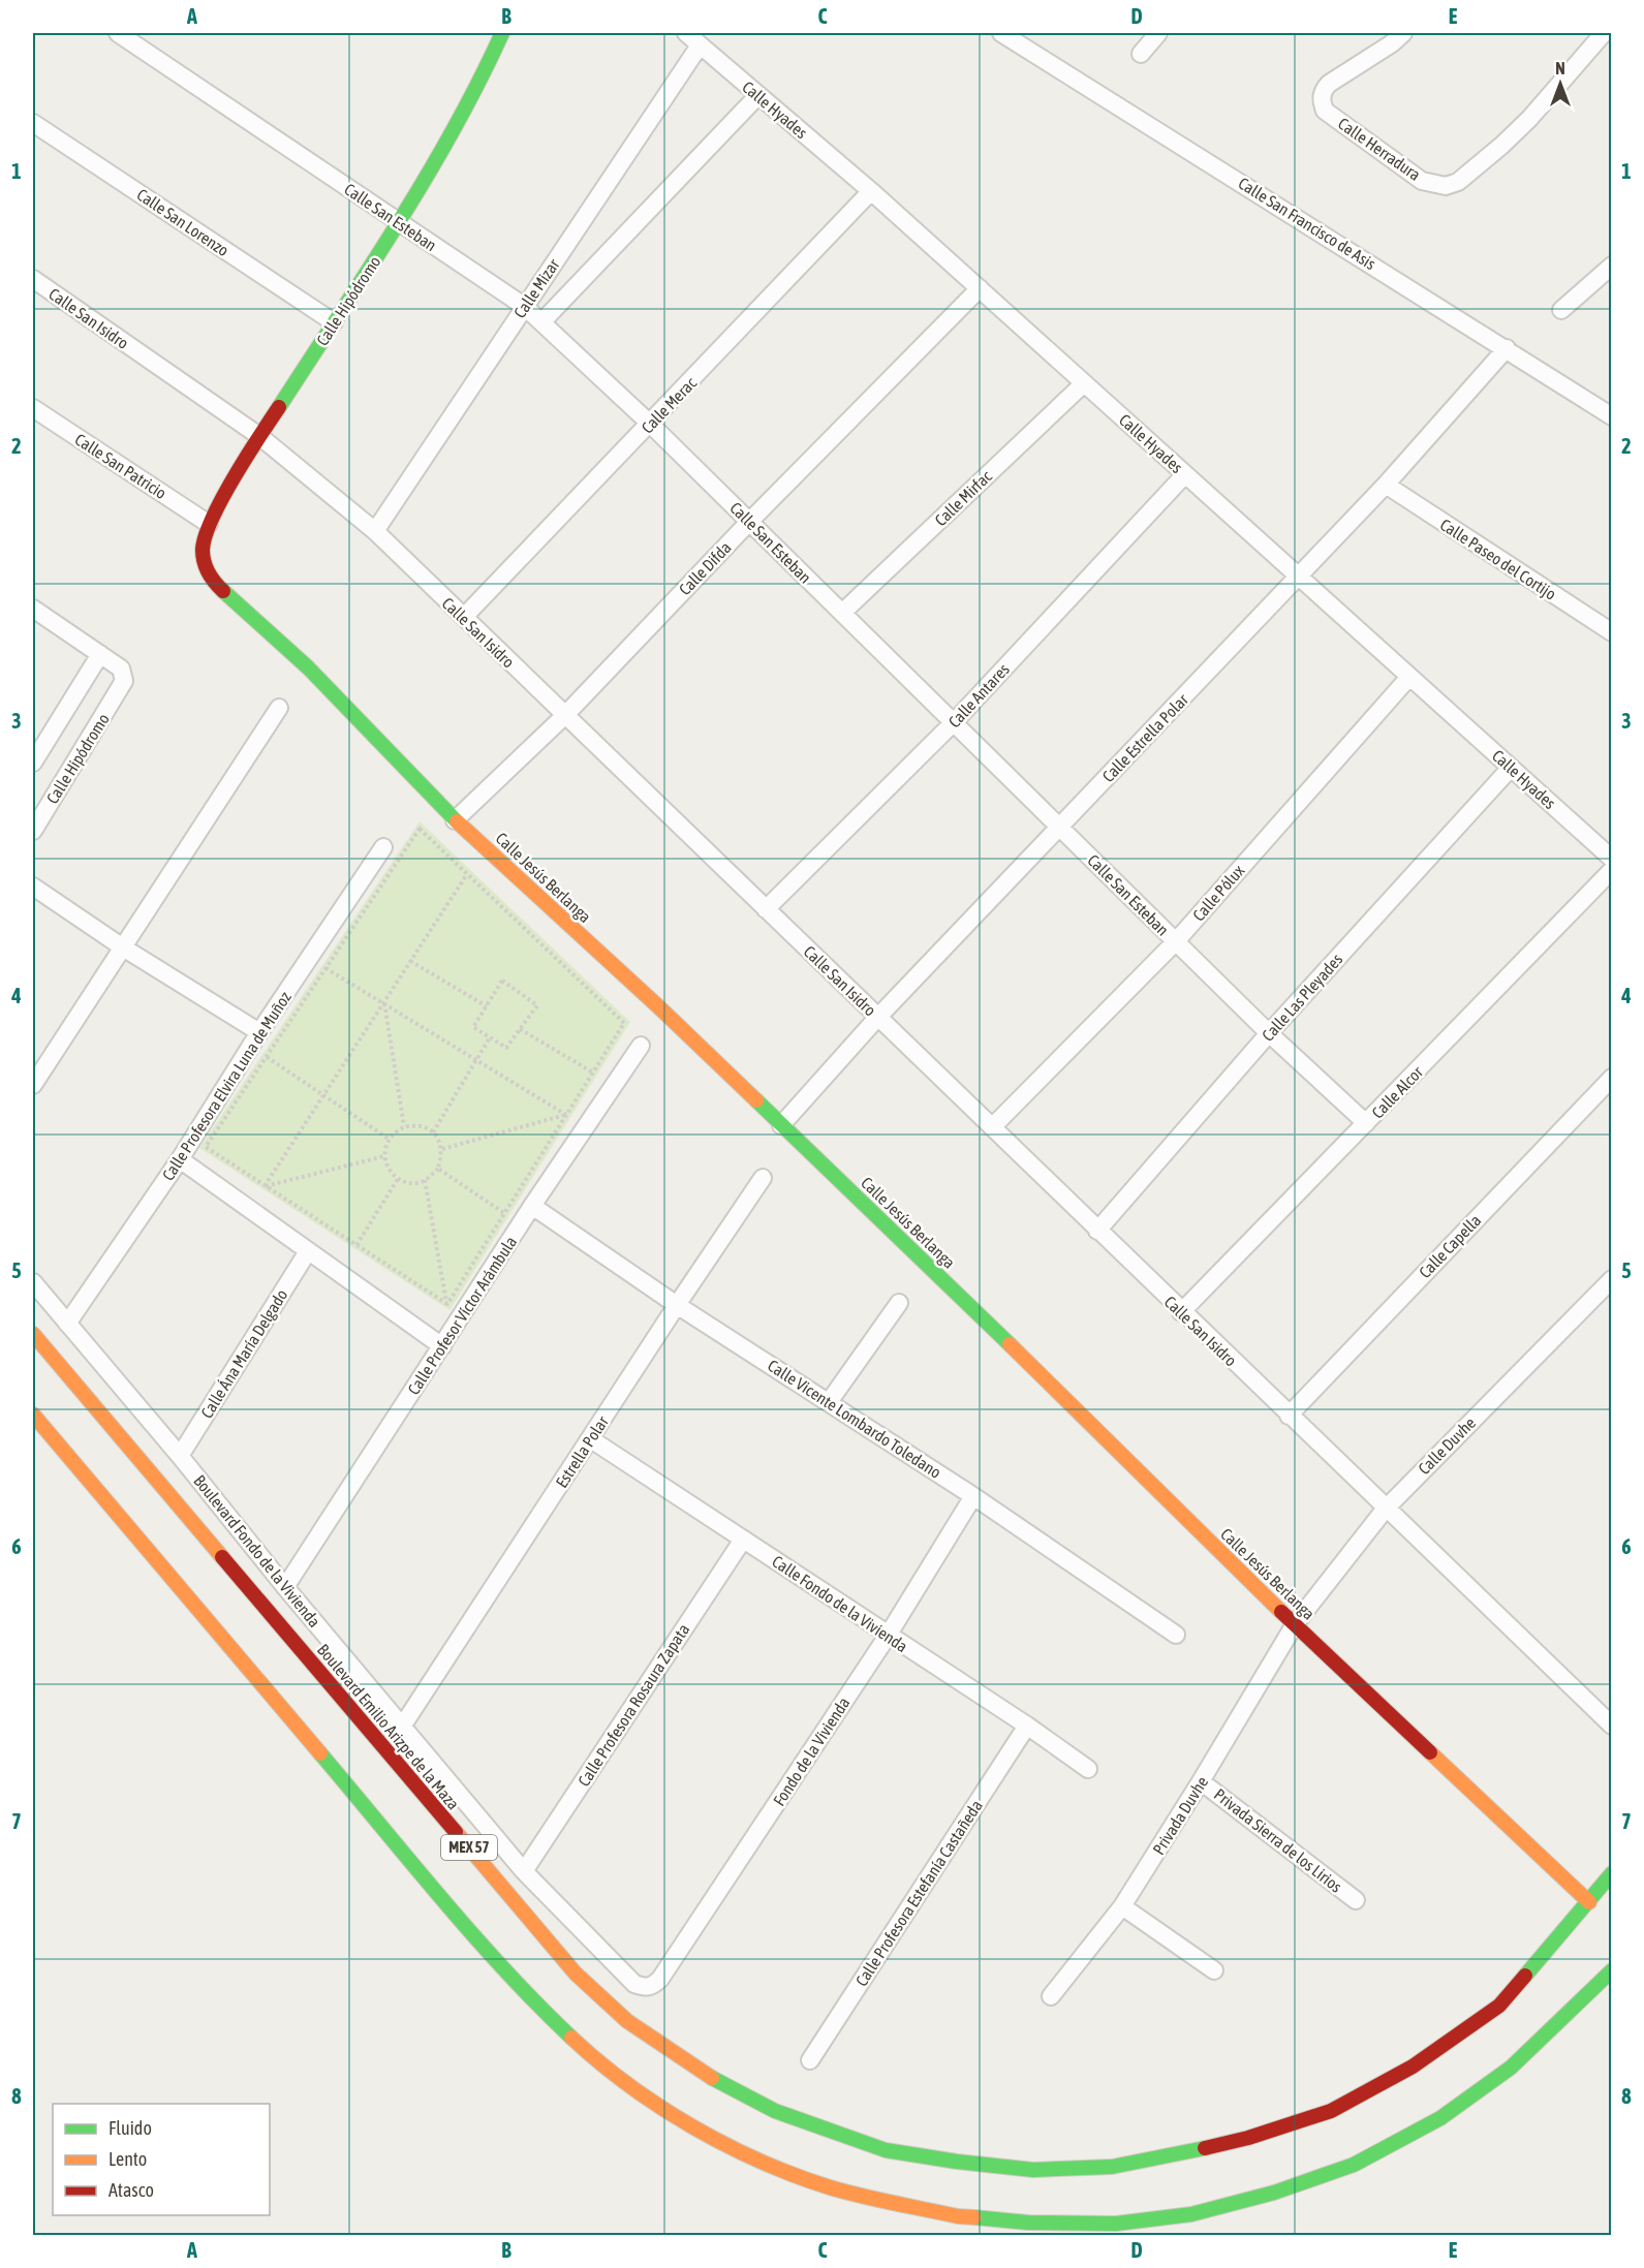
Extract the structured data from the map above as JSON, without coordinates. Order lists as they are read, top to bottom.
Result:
{
  "streets": {
    "main road": [
      "Calle Hipódromo",
      "Calle Jesús Berlanga",
      "Boulevard Emilio Arizpe de la Maza",
      "MEX 57"
    ],
    "street": [
      "Calle Hyades",
      "Calle Herradura",
      "Calle San Esteban",
      "Calle San Lorenzo",
      "Calle San Francisco de Asis",
      "Calle Mizar",
      "Calle San Isidro",
      "Calle Merac",
      "Calle San Patricio",
      "Calle Mirfac",
      "Calle Paseo del Cortijo",
      "Calle Difda",
      "Calle Antares",
      "Calle Estrella Polar",
      "Calle Pólux",
      "Calle Las Pleyades",
      "Calle Profesora Elvira Luna de Muñoz",
      "Calle Alcor",
      "Calle Capella",
      "Calle Profesor Víctor Arámbula",
      "Calle Ána María Delgado",
      "Calle Vicente Lombardo Toledano",
      "Calle Duvhe",
      "Estrella Polar",
      "Boulevard Fondo de la Vivienda",
      "Calle Fondo de la Vivienda",
      "Calle Profesora Rosaura Zapata",
      "Fondo de la Vivienda",
      "Privada Duvhe",
      "Privada Sierra de los Lirios",
      "Calle Profesora Estefanía Castañeda"
    ]
  },
  "crossings": [
    ["Calle Hyades", "Calle Mizar"],
    ["Calle Hyades", "Calle Merac"],
    ["Calle Hyades", "Calle Mirfac"],
    ["Calle Hyades", "Calle Difda"],
    ["Calle Hyades", "Calle Antares"],
    ["Calle Hyades", "Calle Estrella Polar"],
    ["Calle Hyades", "Calle Pólux"],
    ["Calle Hyades", "Calle Las Pleyades"],
    ["Calle San Esteban", "Calle Mizar"],
    ["Calle San Esteban", "Calle Hipódromo"],
    ["Calle San Esteban", "Calle Merac"],
    ["Calle San Esteban", "Calle Mirfac"],
    ["Calle San Esteban", "Calle Difda"],
    ["Calle San Esteban", "Calle Antares"],
    ["Calle San Esteban", "Calle Estrella Polar"],
    ["Calle San Esteban", "Calle Pólux"],
    ["Calle San Esteban", "Calle Las Pleyades"],
    ["Calle San Esteban", "Calle Alcor"],
    ["Calle San Lorenzo", "Calle Hipódromo"],
    ["Calle San Francisco de Asis", "Calle Estrella Polar"],
    ["Calle Mizar", "Calle San Isidro"],
    ["Calle Hipódromo", "Calle San Isidro"],
    ["Calle Hipódromo", "Calle San Patricio"],
    ["Calle Hipódromo", "Calle Jesús Berlanga"],
    ["Calle San Isidro", "Calle Merac"],
    ["Calle San Isidro", "Calle Difda"],
    ["Calle San Isidro", "Calle Antares"],
    ["Calle San Isidro", "Calle Estrella Polar"],
    ["Calle San Isidro", "Calle Pólux"],
    ["Calle San Isidro", "Calle Las Pleyades"],
    ["Calle San Isidro", "Calle Alcor"],
    ["Calle San Isidro", "Calle Capella"],
    ["Calle San Isidro", "Calle Duvhe"],
    ["Calle Paseo del Cortijo", "Calle Estrella Polar"],
    ["Calle Difda", "Calle Jesús Berlanga"],
    ["Calle Estrella Polar", "Calle Jesús Berlanga"],
    ["Calle Jesús Berlanga", "Calle Duvhe"],
    ["Calle Jesús Berlanga", "Boulevard Emilio Arizpe de la Maza"],
    ["Calle Jesús Berlanga", "Privada Duvhe"],
    ["Calle Profesora Elvira Luna de Muñoz", "Boulevard Fondo de la Vivienda"],
    ["Calle Profesor Víctor Arámbula", "Calle Vicente Lombardo Toledano"],
    ["Calle Profesor Víctor Arámbula", "Boulevard Fondo de la Vivienda"],
    ["Calle Ána María Delgado", "Boulevard Fondo de la Vivienda"],
    ["Calle Vicente Lombardo Toledano", "Estrella Polar"],
    ["Calle Vicente Lombardo Toledano", "Fondo de la Vivienda"],
    ["Calle Duvhe", "Privada Duvhe"],
    ["Estrella Polar", "Boulevard Fondo de la Vivienda"],
    ["Estrella Polar", "Calle Fondo de la Vivienda"],
    ["Boulevard Fondo de la Vivienda", "Calle Profesora Rosaura Zapata"],
    ["Boulevard Fondo de la Vivienda", "Fondo de la Vivienda"],
    ["Calle Fondo de la Vivienda", "Calle Profesora Rosaura Zapata"],
    ["Calle Fondo de la Vivienda", "Fondo de la Vivienda"],
    ["Calle Fondo de la Vivienda", "Calle Profesora Estefanía Castañeda"],
    ["Privada Duvhe", "Privada Sierra de los Lirios"]
  ],
  "legend": ["Fluido", "Lento", "Atasco"],
  "north": "top",
  "grid": {
    "columns": [
      "A",
      "B",
      "C",
      "D",
      "E"
    ],
    "rows": [
      "1",
      "2",
      "3",
      "4",
      "5",
      "6",
      "7",
      "8"
    ]
  }
}
